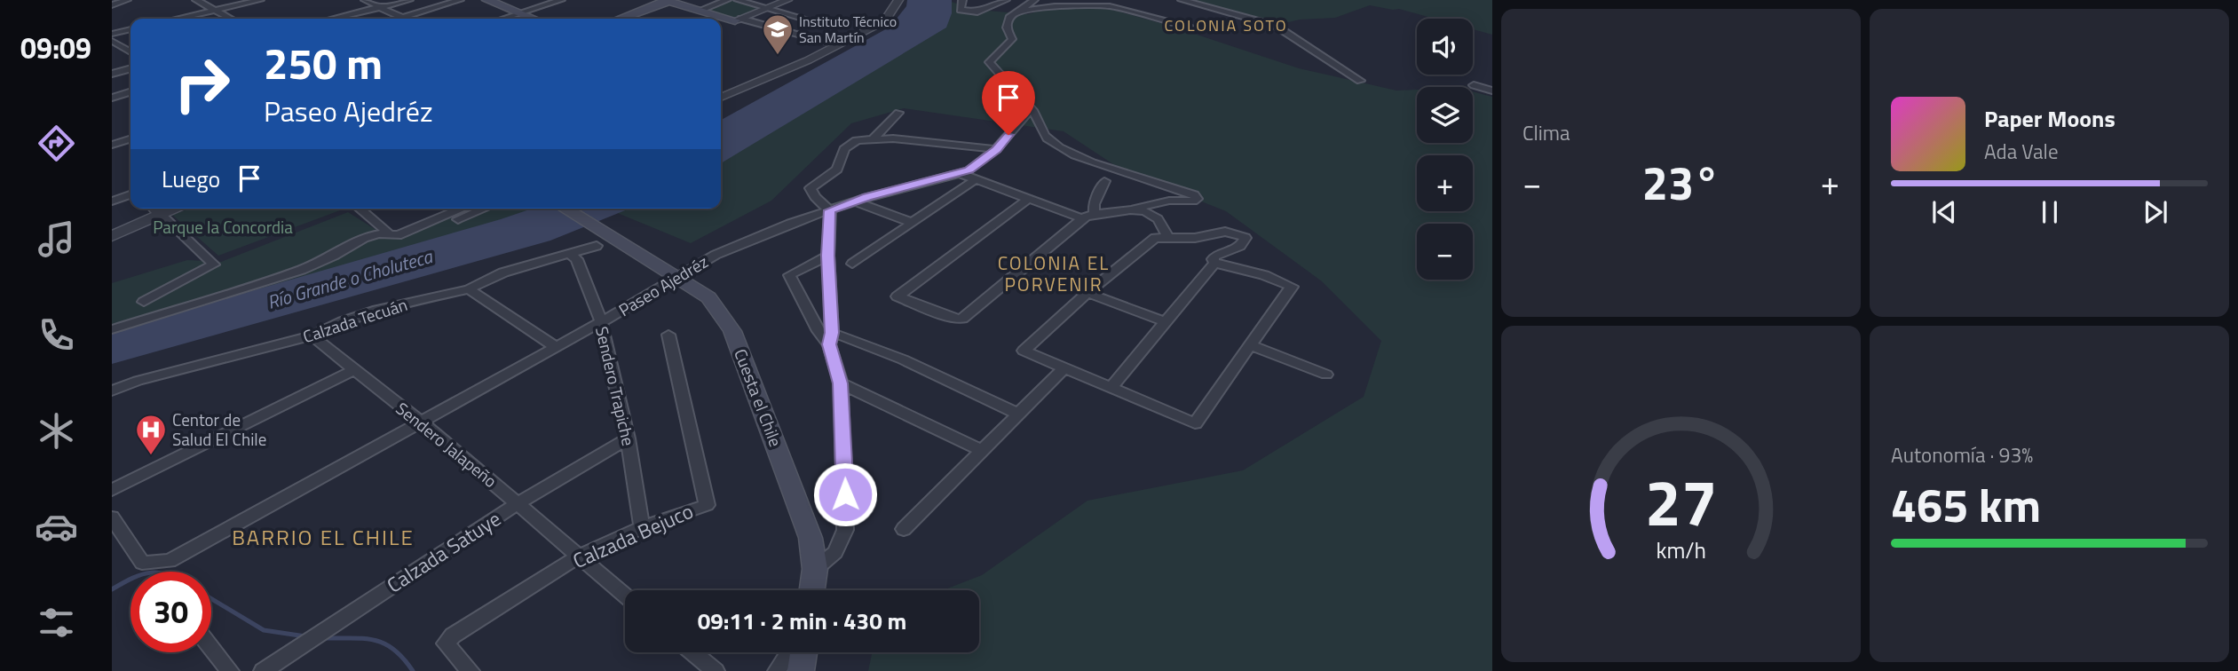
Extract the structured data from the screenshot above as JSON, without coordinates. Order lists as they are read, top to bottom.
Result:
{
  "streets": {
    "main road": ["Cuesta el Chile"],
    "street": [
      "Paseo Ajedréz",
      "Calzada Tecuán",
      "Sendero Trapiche",
      "Sendero Jalapeño",
      "Calzada Bejuco",
      "Calzada Satuye"
    ]
  },
  "crossings": [
    ["Paseo Ajedréz", "Sendero Trapiche"],
    ["Paseo Ajedréz", "Cuesta el Chile"],
    ["Paseo Ajedréz", "Sendero Jalapeño"],
    ["Calzada Tecuán", "Sendero Trapiche"],
    ["Calzada Tecuán", "Sendero Jalapeño"],
    ["Sendero Trapiche", "Calzada Bejuco"],
    ["Sendero Trapiche", "Calzada Satuye"],
    ["Sendero Jalapeño", "Calzada Bejuco"],
    ["Sendero Jalapeño", "Calzada Satuye"]
  ],
  "districts": ["COLONIA SOTO", "COLONIA EL PORVENIR", "BARRIO EL CHILE"],
  "water": ["Río Grande o Choluteca"],
  "parks": ["Parque la Concordia"],
  "places": {
    "school or university": ["Instituto Técnico San Martín"],
    "hospital": ["Centor de Salud El Chile"]
  },
  "page": {
    "tabs": "09:09",
    "tile": [
      "Clima",
      ["Autonomía · 93%", "465 km"]
    ],
    "map_buttons": ["+", "−"],
    "turn": ["250 m", "Paseo Ajedréz"],
    "song": ["Paper Moons", "Ada Vale"],
    "then": "Luego",
    "heat": ["−", "23°", "+"],
    "limit": "30",
    "trip": "09:11 · 2 min · 430 m",
    "gauge": ["27", "km/h"]
  }
}
